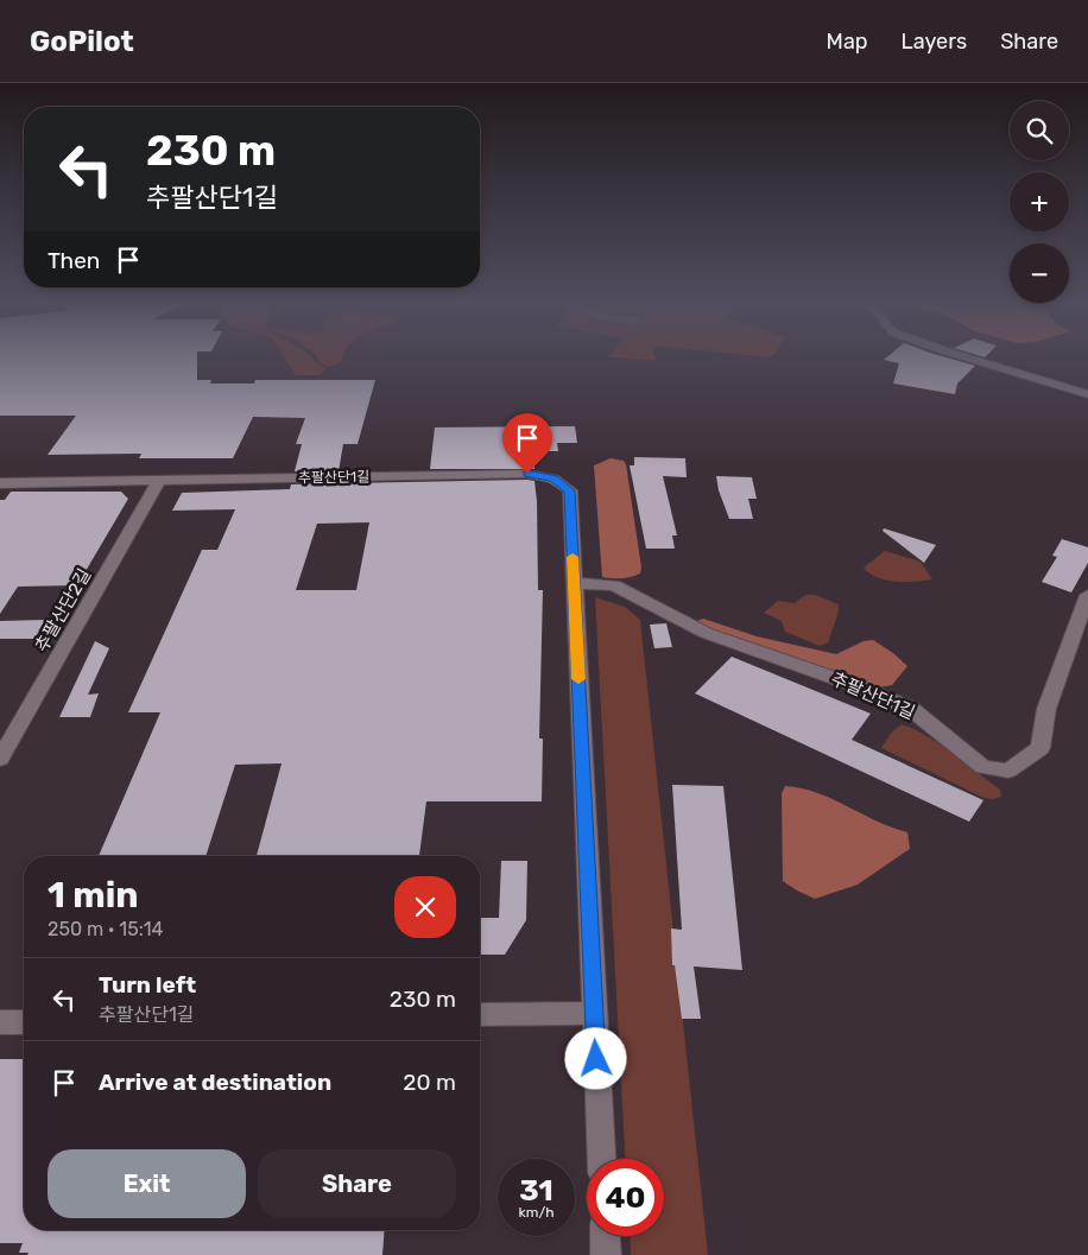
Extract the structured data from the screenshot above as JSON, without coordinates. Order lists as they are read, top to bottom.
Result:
{
  "streets": {
    "street": ["추팔산단1길", "추팔산단2길"]
  },
  "crossings": [
    ["추팔산단1길", "추팔산단2길"]
  ],
  "page": {
    "header": "GoPilot",
    "nav": ["Map", "Layers", "Share"],
    "map_buttons": ["+", "−"],
    "turn": ["230 m", "추팔산단1길"],
    "then": "Then",
    "heading": ["1 min", "250 m · 15:14"],
    "list": [
      {
        "name": "Turn left",
        "note": "추팔산단1길",
        "value": "230 m"
      },
      {
        "name": "Arrive at destination",
        "value": "20 m"
      }
    ],
    "buttons": ["Exit", "Share"],
    "speed": "31 km/h",
    "limit": "40"
  }
}
